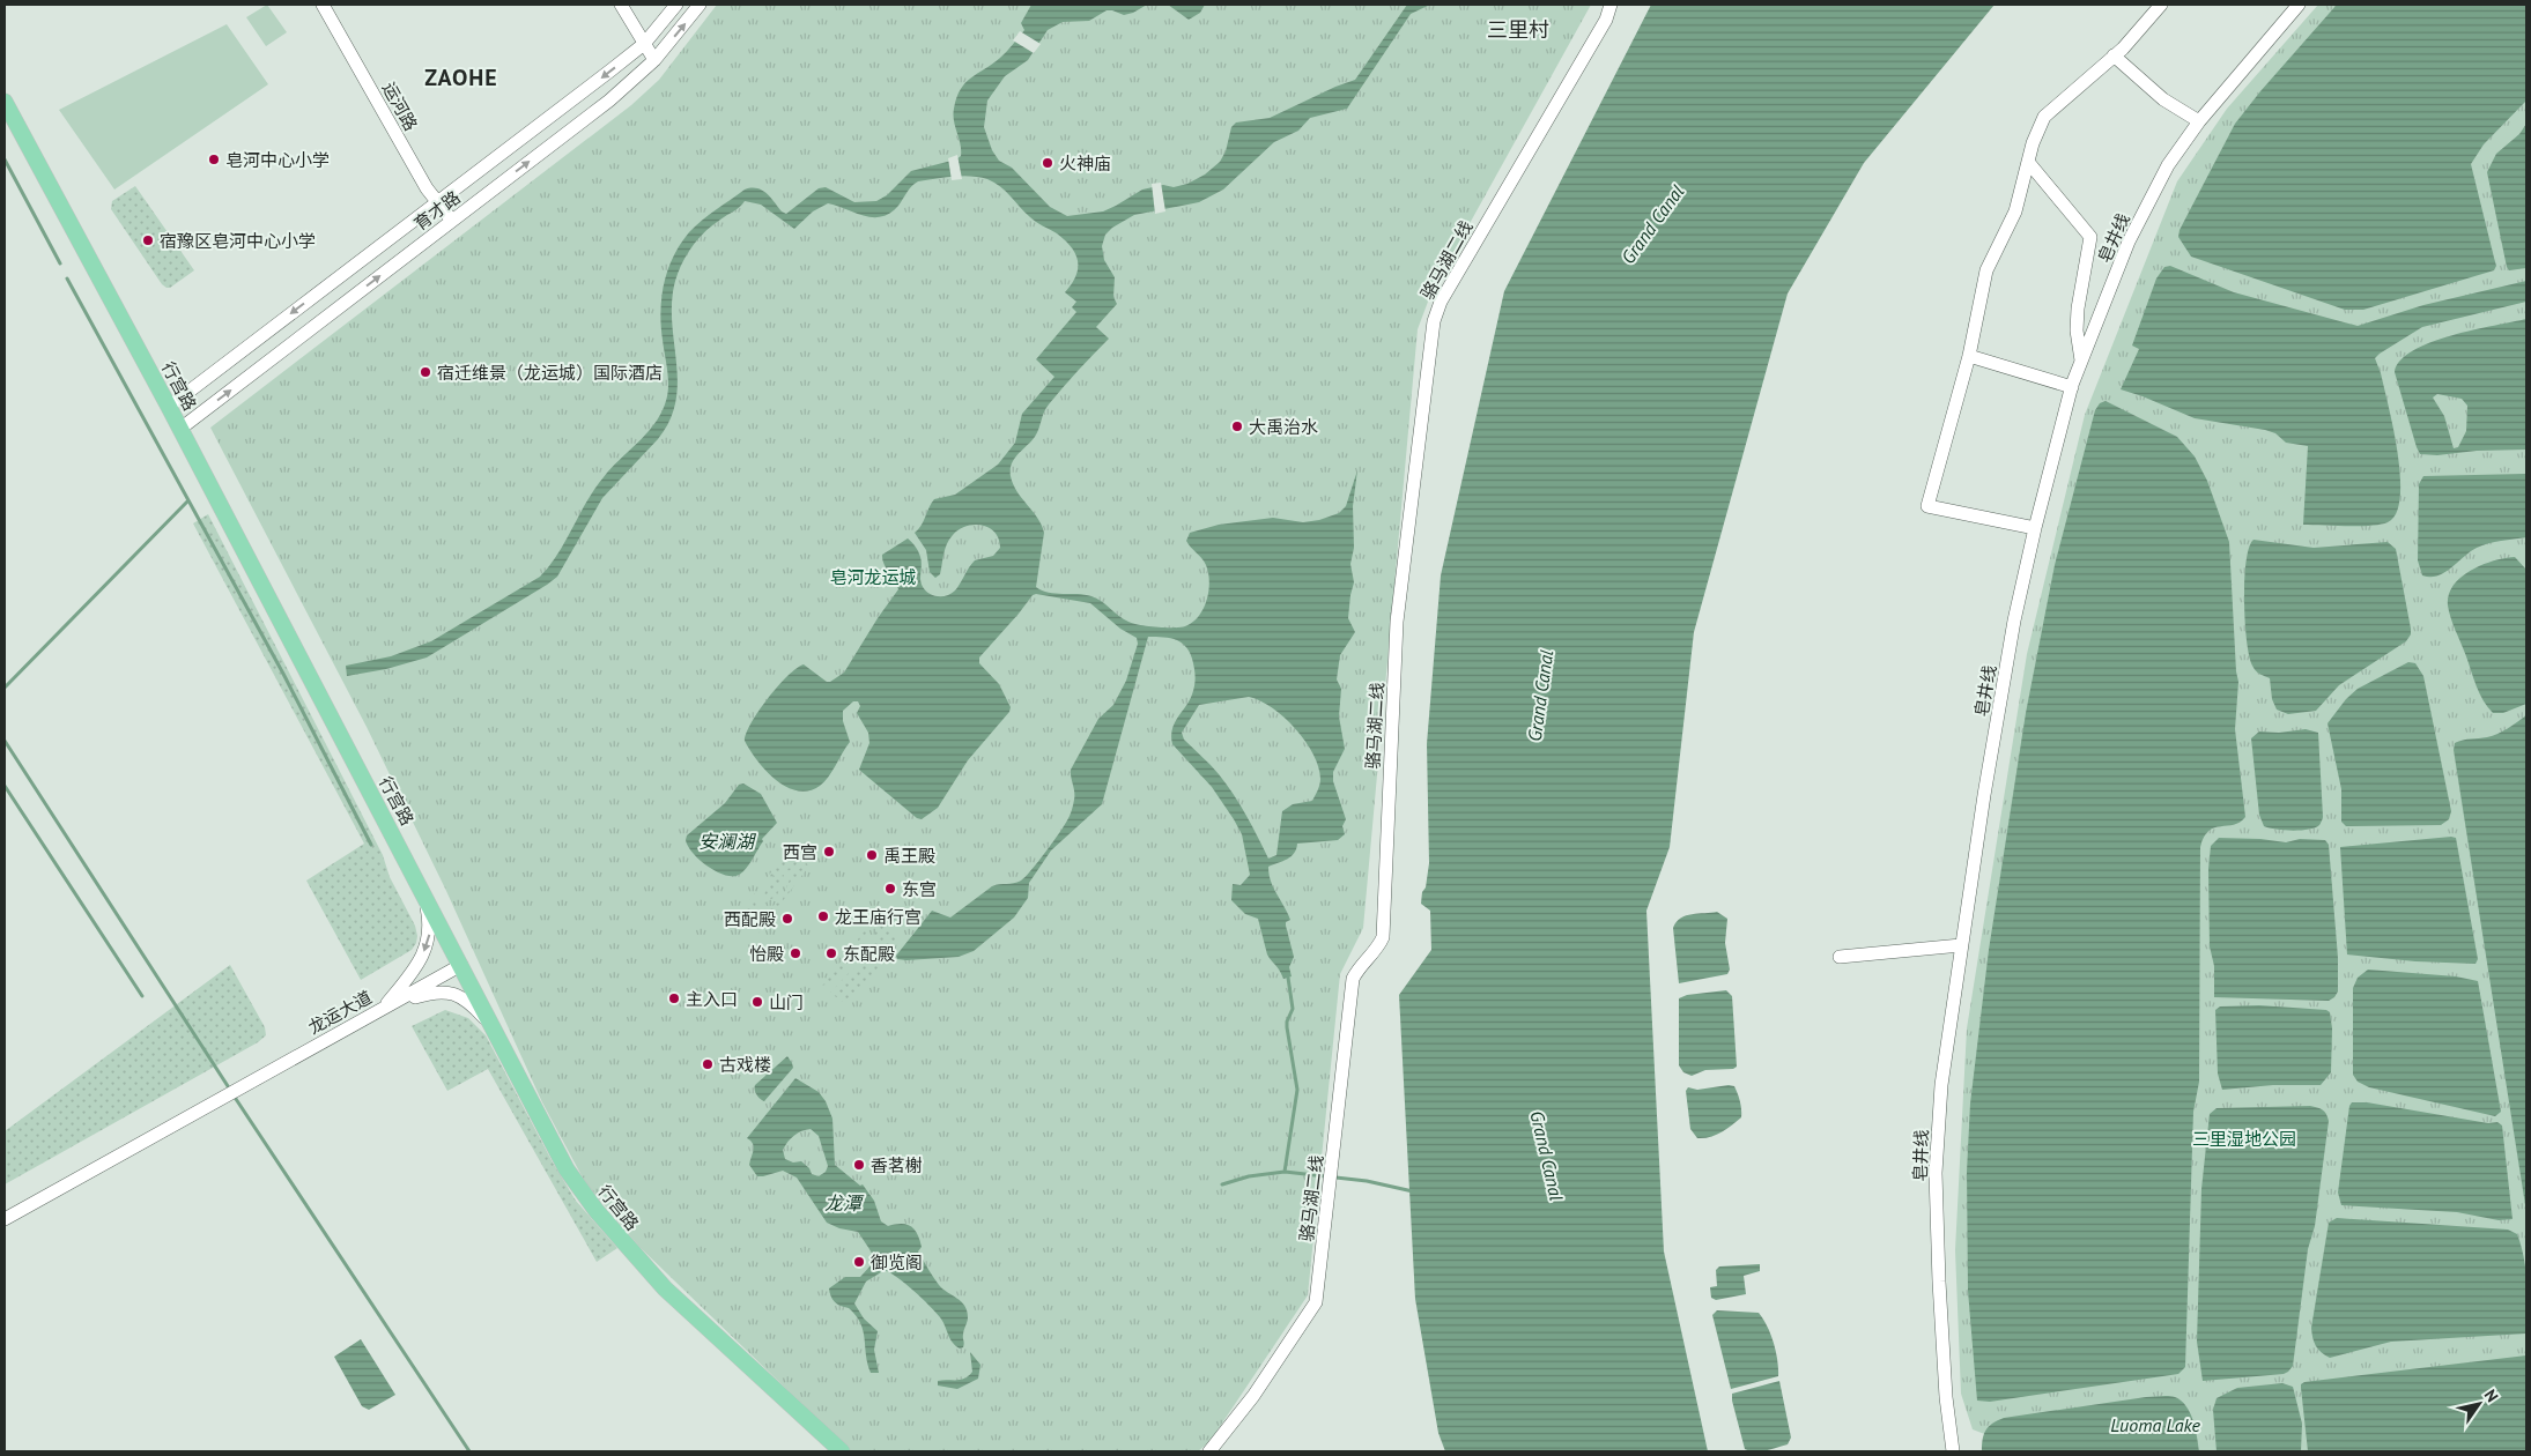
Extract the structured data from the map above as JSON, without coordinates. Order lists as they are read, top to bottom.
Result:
{
  "streets": {
    "main road": ["行宫路"],
    "street": [
      "运河路",
      "育才路",
      "皂井线",
      "骆马湖二线",
      "龙运大道"
    ]
  },
  "crossings": [
    ["运河路", "育才路"],
    ["育才路", "行宫路"],
    ["行宫路", "龙运大道"]
  ],
  "districts": ["三里村", "ZAOHE"],
  "water": [
    "Grand Canal",
    "安澜湖",
    "龙潭",
    "Luoma Lake"
  ],
  "parks": ["皂河龙运城", "三里湿地公园"],
  "places": [
    "皂河中心小学",
    "火神庙",
    "宿豫区皂河中心小学",
    "宿迁维景（龙运城）国际酒店",
    "大禹治水",
    "西宫",
    "禹王殿",
    "东宫",
    "龙王庙行宫",
    "西配殿",
    "怡殿",
    "东配殿",
    "主入口",
    "山门",
    "古戏楼",
    "香茗榭",
    "御览阁"
  ],
  "north": "top right"
}
